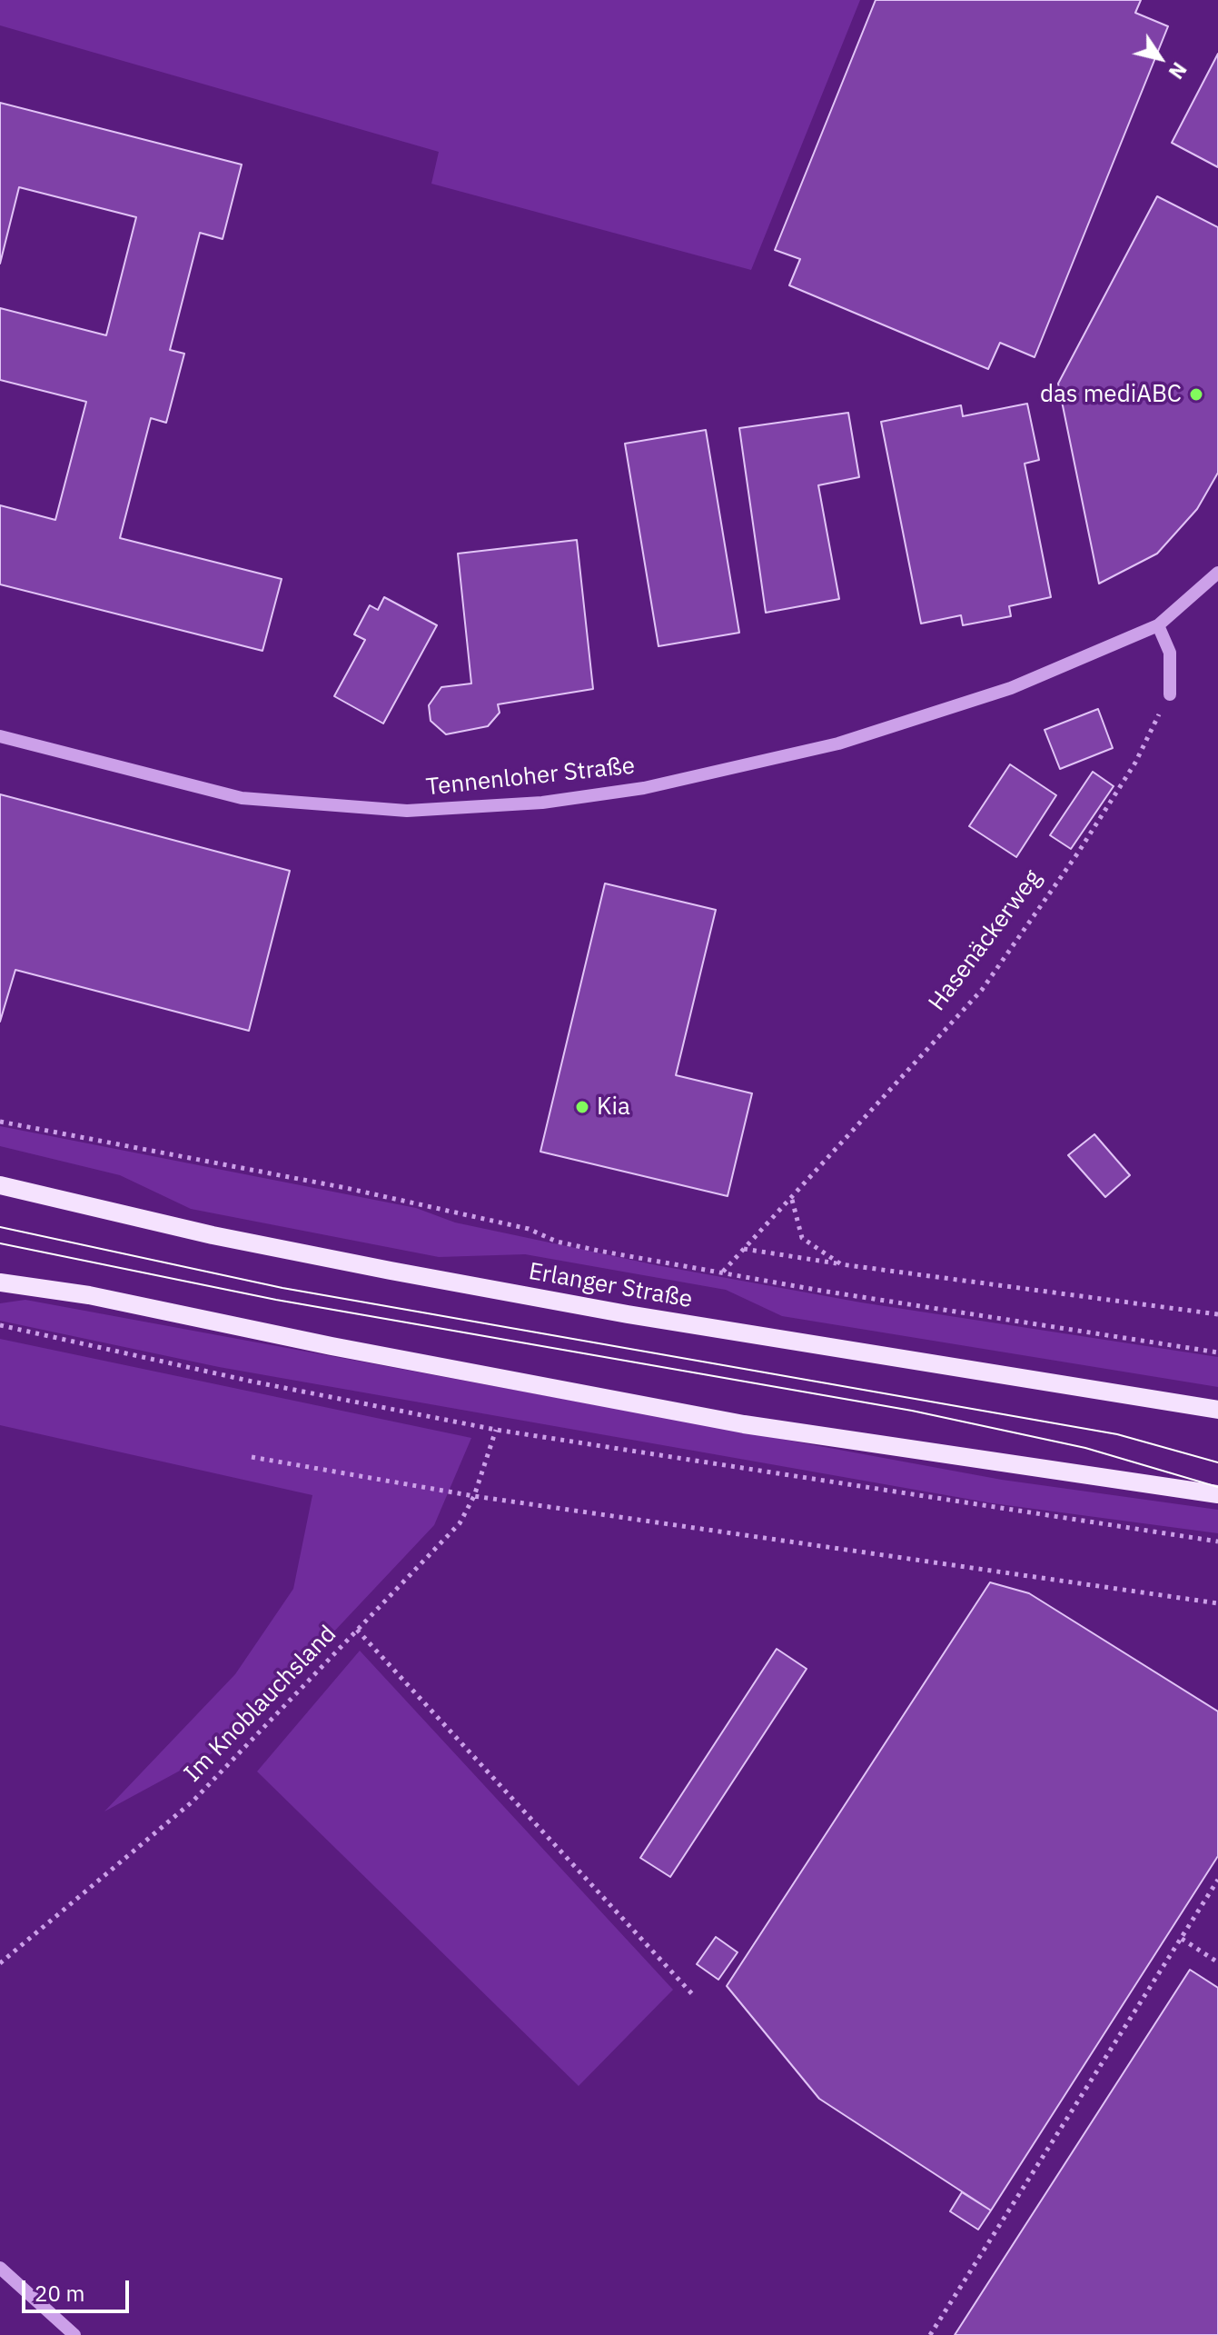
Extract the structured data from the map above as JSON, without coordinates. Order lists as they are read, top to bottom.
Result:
{
  "streets": {
    "main road": ["Erlanger Straße"],
    "street": ["Tennenloher Straße"],
    "path": ["Hasenäckerweg", "Im Knoblauchsland"]
  },
  "places": ["das mediABC", "Kia"],
  "scale_bar": "20 m",
  "north": "bottom right"
}
